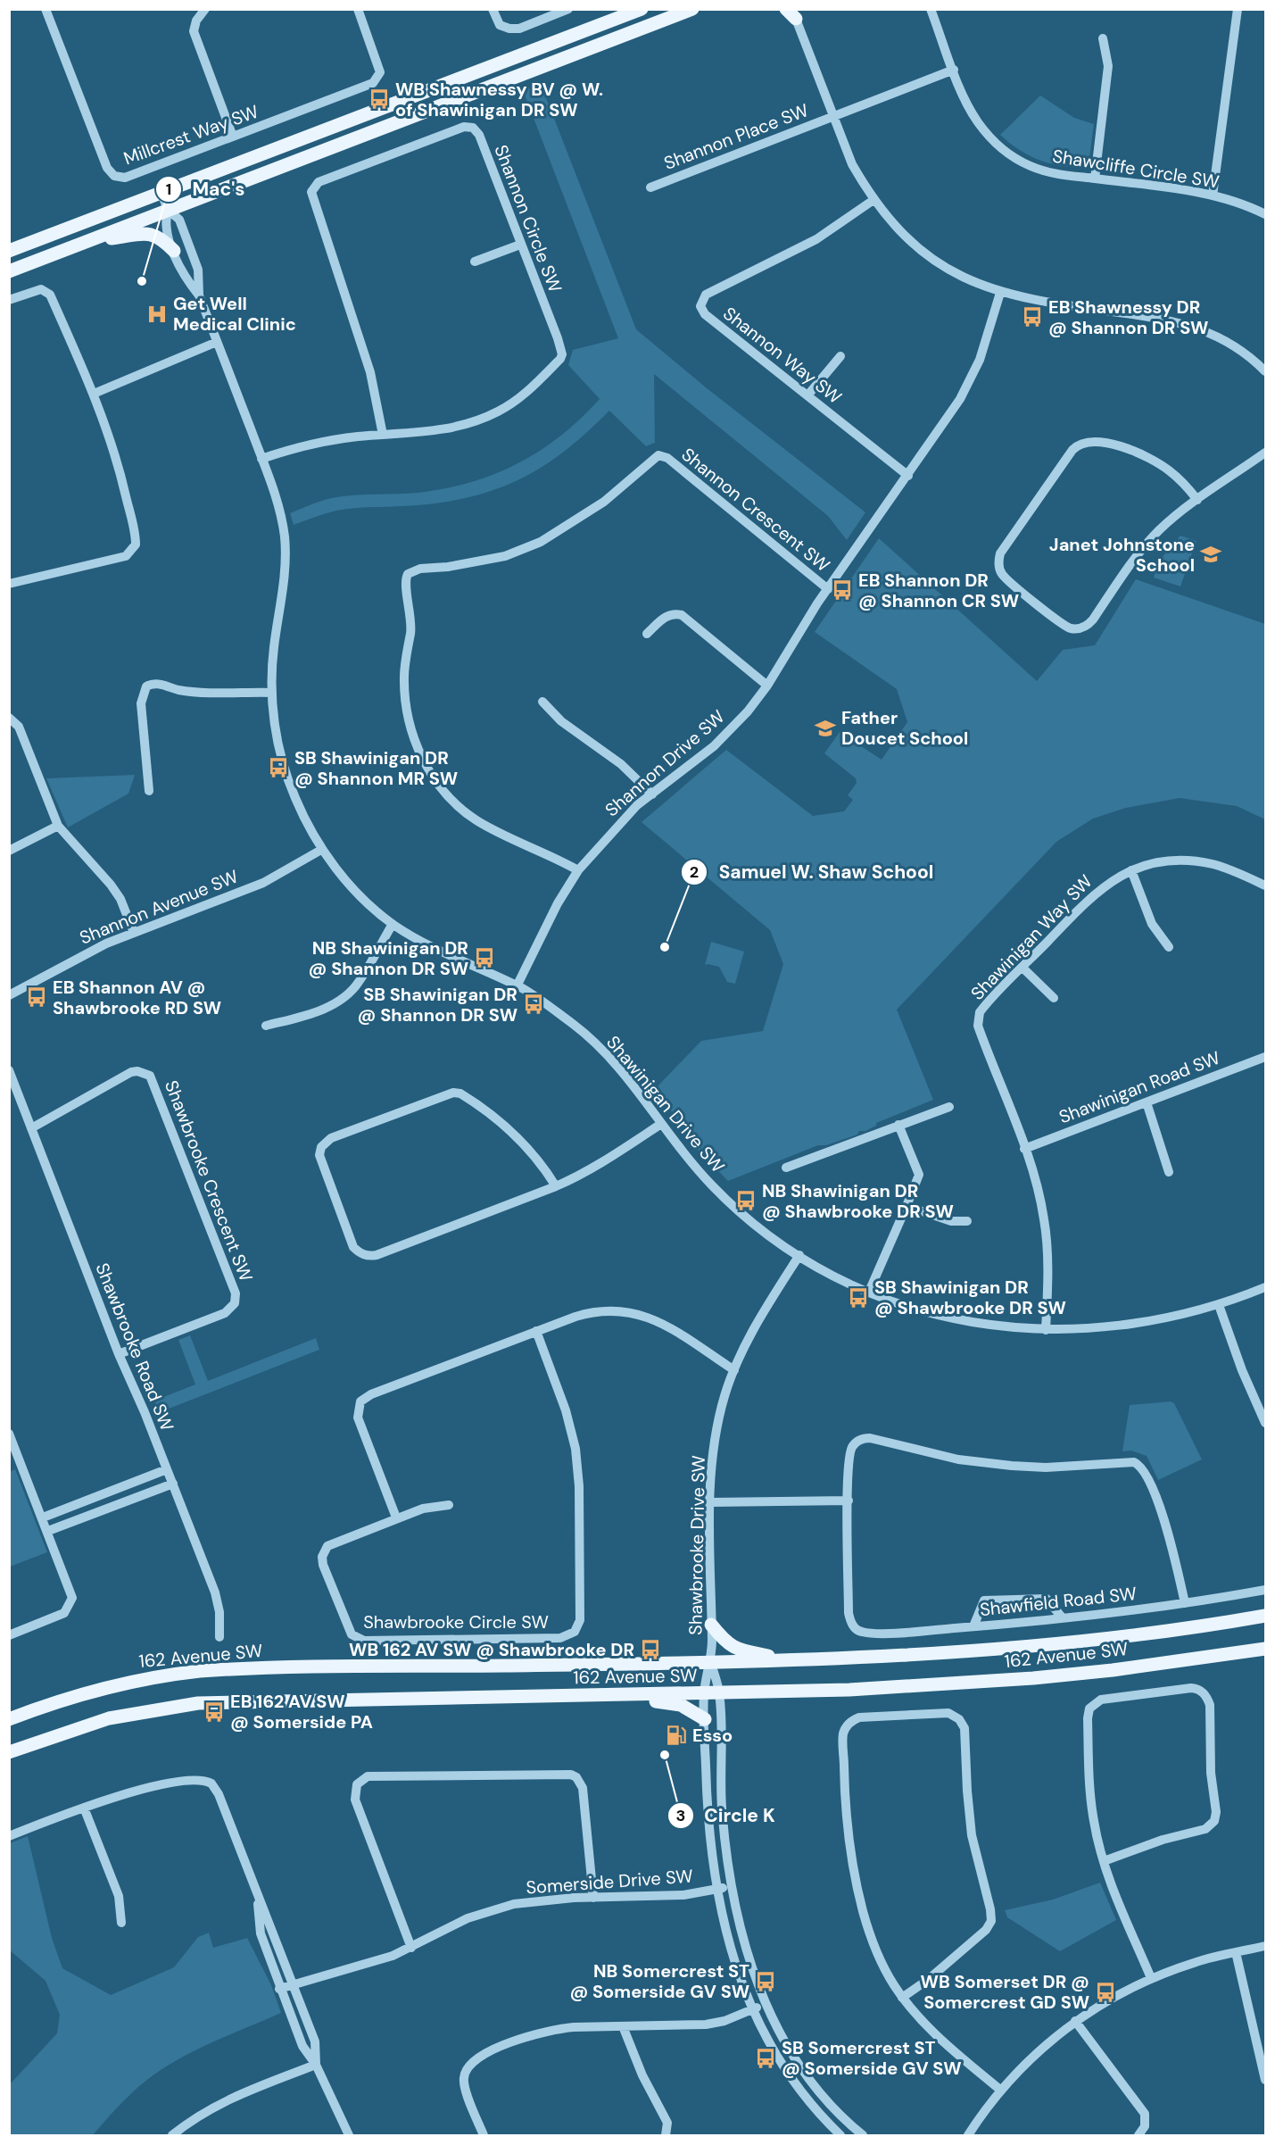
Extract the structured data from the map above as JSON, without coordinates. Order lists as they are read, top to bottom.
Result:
{
  "streets": {
    "main road": ["162 Avenue SW"],
    "street": [
      "Millcrest Way SW",
      "Shannon Place SW",
      "Shawcliffe Circle SW",
      "Shannon Circle SW",
      "Shannon Way SW",
      "Shannon Crescent SW",
      "Shannon Drive SW",
      "Shannon Avenue SW",
      "Shawinigan Way SW",
      "Shawinigan Road SW",
      "Shawinigan Drive SW",
      "Shawbrooke Crescent SW",
      "Shawbrooke Road SW",
      "Shawbrooke Drive SW",
      "Shawfield Road SW",
      "Shawbrooke Circle SW",
      "Somerside Drive SW"
    ]
  },
  "crossings": [
    ["Shannon Place SW", "Shawcliffe Circle SW"],
    ["Shannon Circle SW", "Shawinigan Drive SW"],
    ["Shannon Way SW", "Shannon Drive SW"],
    ["Shannon Crescent SW", "Shannon Drive SW"],
    ["Shannon Drive SW", "Shawinigan Drive SW"],
    ["Shannon Avenue SW", "Shawinigan Drive SW"],
    ["Shawinigan Way SW", "Shawinigan Road SW"],
    ["Shawinigan Way SW", "Shawinigan Drive SW"],
    ["Shawinigan Drive SW", "Shawbrooke Drive SW"],
    ["Shawbrooke Crescent SW", "Shawbrooke Road SW"],
    ["Shawbrooke Drive SW", "162 Avenue SW"]
  ],
  "places": {
    "bus stop": [
      "WB Shawnessy BV @ W. of Shawinigan DR SW",
      "EB Shawnessy DR @ Shannon DR SW",
      "EB Shannon DR @ Shannon CR SW",
      "SB Shawinigan DR @ Shannon MR SW",
      "NB Shawinigan DR @ Shannon DR SW",
      "EB Shannon AV @ Shawbrooke RD SW",
      "SB Shawinigan DR @ Shannon DR SW",
      "NB Shawinigan DR @ Shawbrooke DR SW",
      "SB Shawinigan DR @ Shawbrooke DR SW",
      "WB 162 AV SW @ Shawbrooke DR",
      "EB 162 AV SW @ Somerside PA",
      "NB Somercrest ST @ Somerside GV SW",
      "WB Somerset DR @ Somercrest GD SW",
      "SB Somercrest ST @ Somerside GV SW"
    ],
    "other": ["Mac's", "Samuel W. Shaw School", "Circle K"],
    "hospital": ["Get Well Medical Clinic"],
    "school or university": ["Janet Johnstone School", "Father Doucet School"],
    "fuel station": ["Esso"]
  }
}
